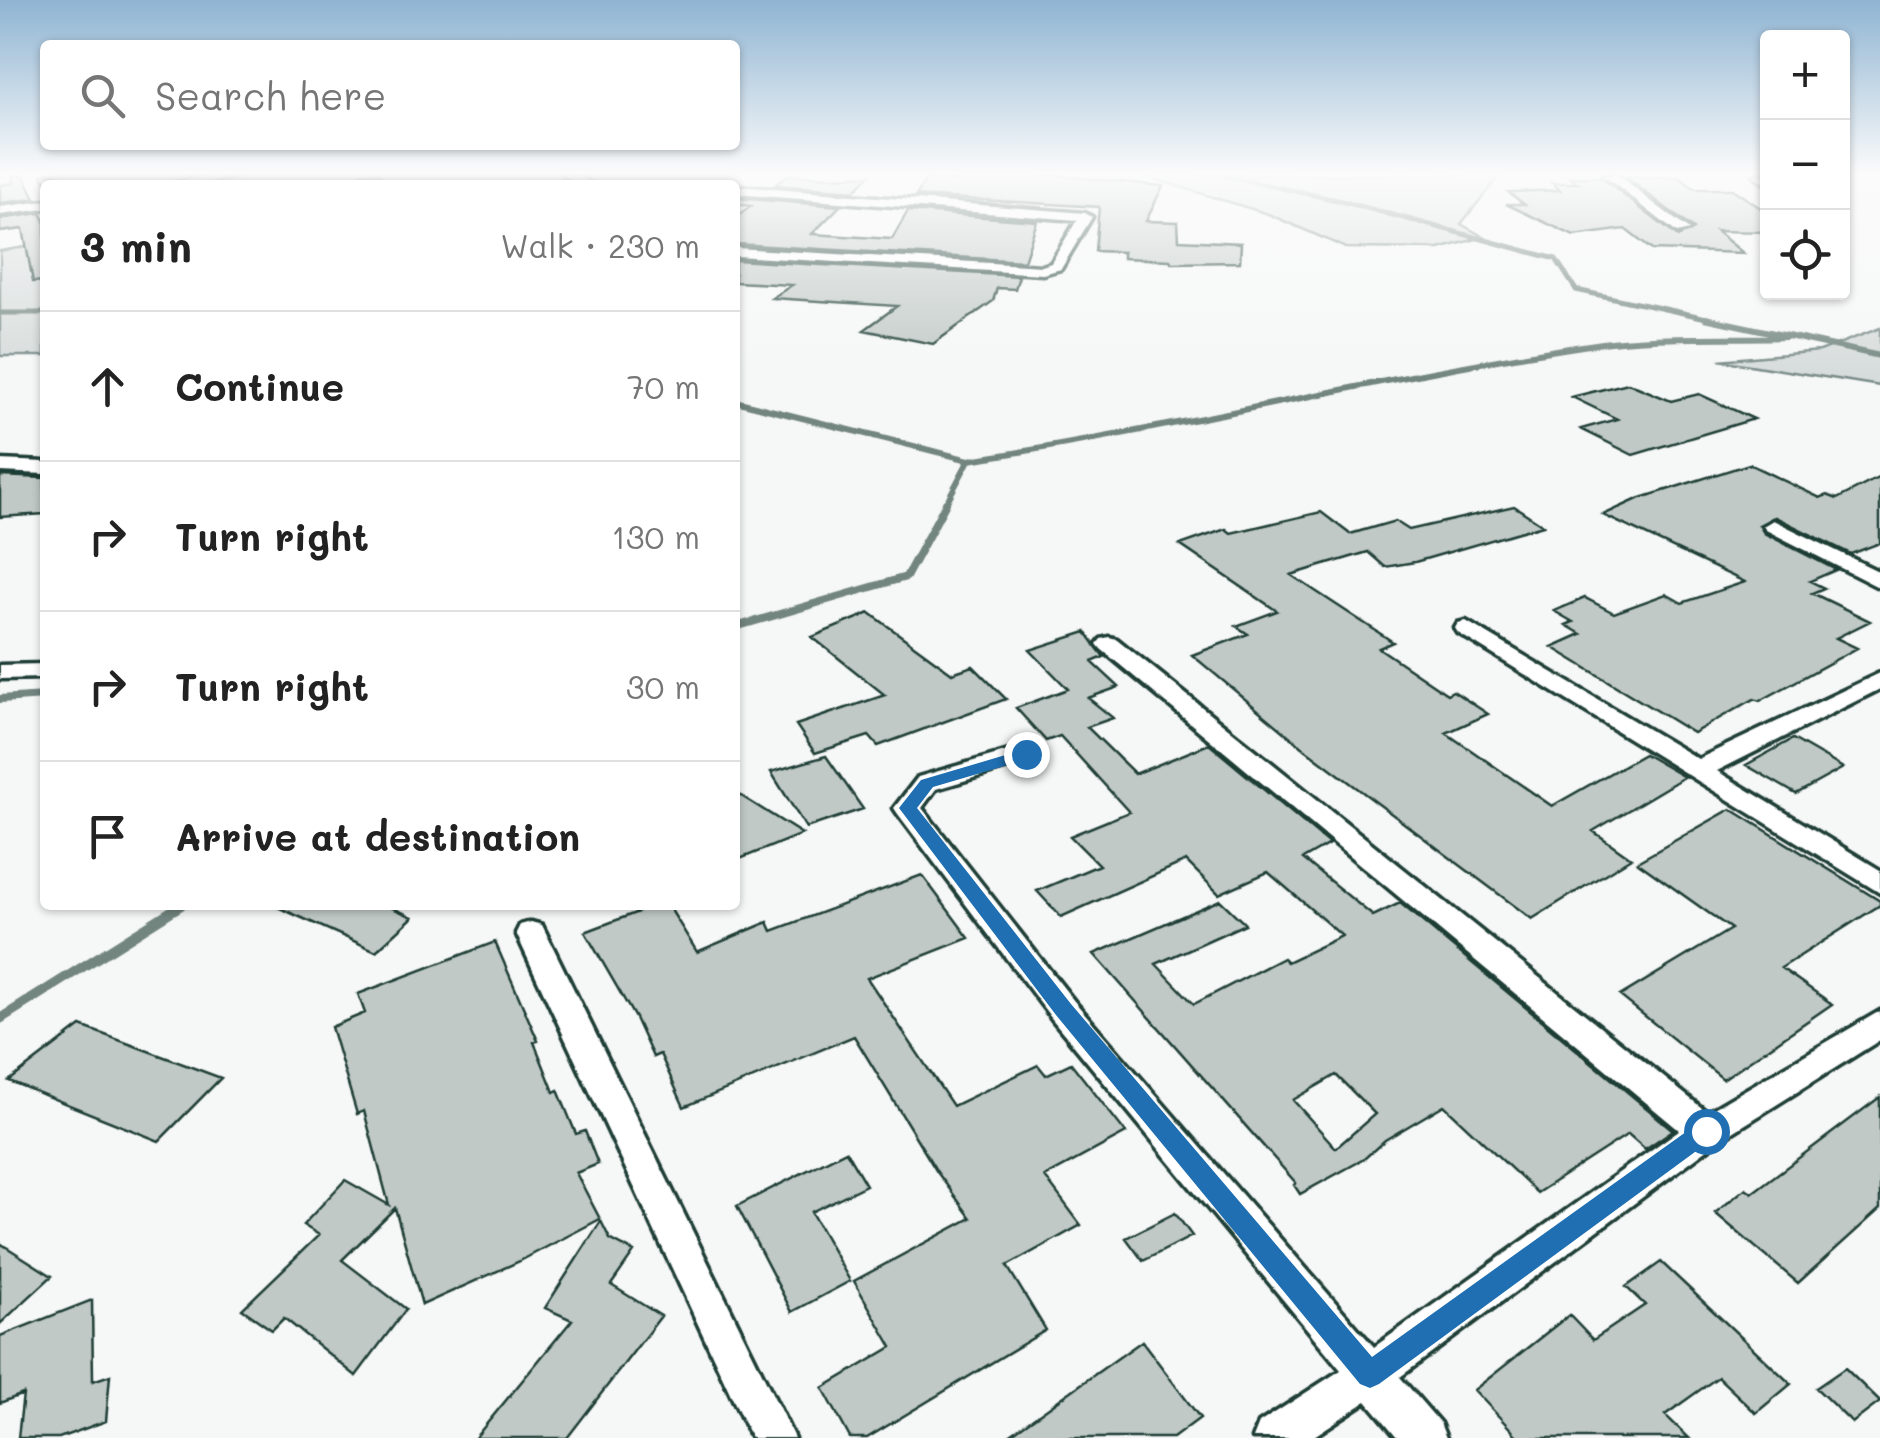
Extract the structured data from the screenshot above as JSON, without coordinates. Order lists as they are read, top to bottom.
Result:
{
  "page": {
    "map_buttons": ["+", "−"],
    "search": "Search here",
    "heading": ["3 min", "Walk · 230 m"],
    "list": [
      ["Continue", "70 m"],
      ["Turn right", "130 m"],
      ["Turn right", "30 m"],
      "Arrive at destination"
    ]
  }
}
